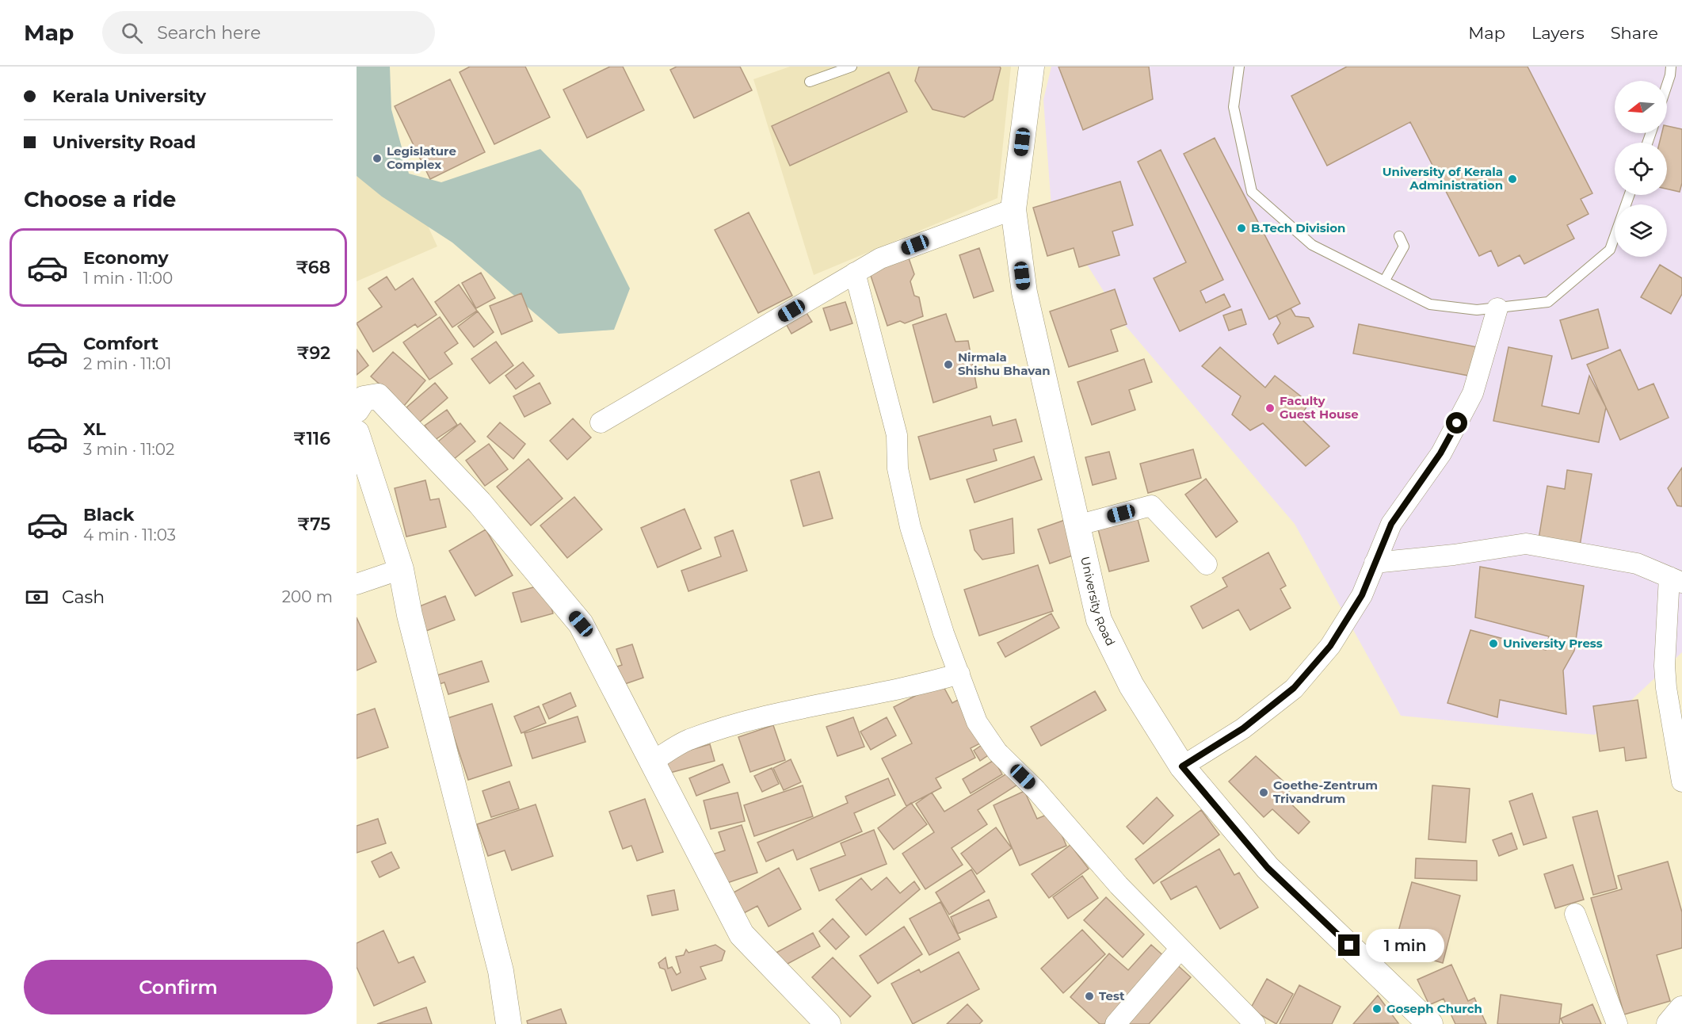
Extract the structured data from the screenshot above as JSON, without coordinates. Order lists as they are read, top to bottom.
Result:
{
  "streets": {
    "street": ["University Road"]
  },
  "places": [
    "Legislature Complex",
    "University of Kerala Administration",
    "B.Tech Division",
    "Nirmala Shishu Bhavan",
    "Faculty Guest House",
    "University Press",
    "Goethe-Zentrum Trivandrum",
    "Test",
    "Goseph Church"
  ],
  "north": "left",
  "page": {
    "header": "Map",
    "search": "Search here",
    "nav": ["Map", "Layers", "Share"],
    "banner": ["Kerala University", "University Road"],
    "heading": "Choose a ride",
    "list": [
      {
        "name": "Economy",
        "note": "1 min · 11:00",
        "value": "₹68"
      },
      {
        "name": "Comfort",
        "note": "2 min · 11:01",
        "value": "₹92"
      },
      {
        "name": "XL",
        "note": "3 min · 11:02",
        "value": "₹116"
      },
      {
        "name": "Black",
        "note": "4 min · 11:03",
        "value": "₹75"
      }
    ],
    "pay": ["Cash", "200 m"],
    "bubble": "1 min",
    "buttons": "Confirm"
  }
}
